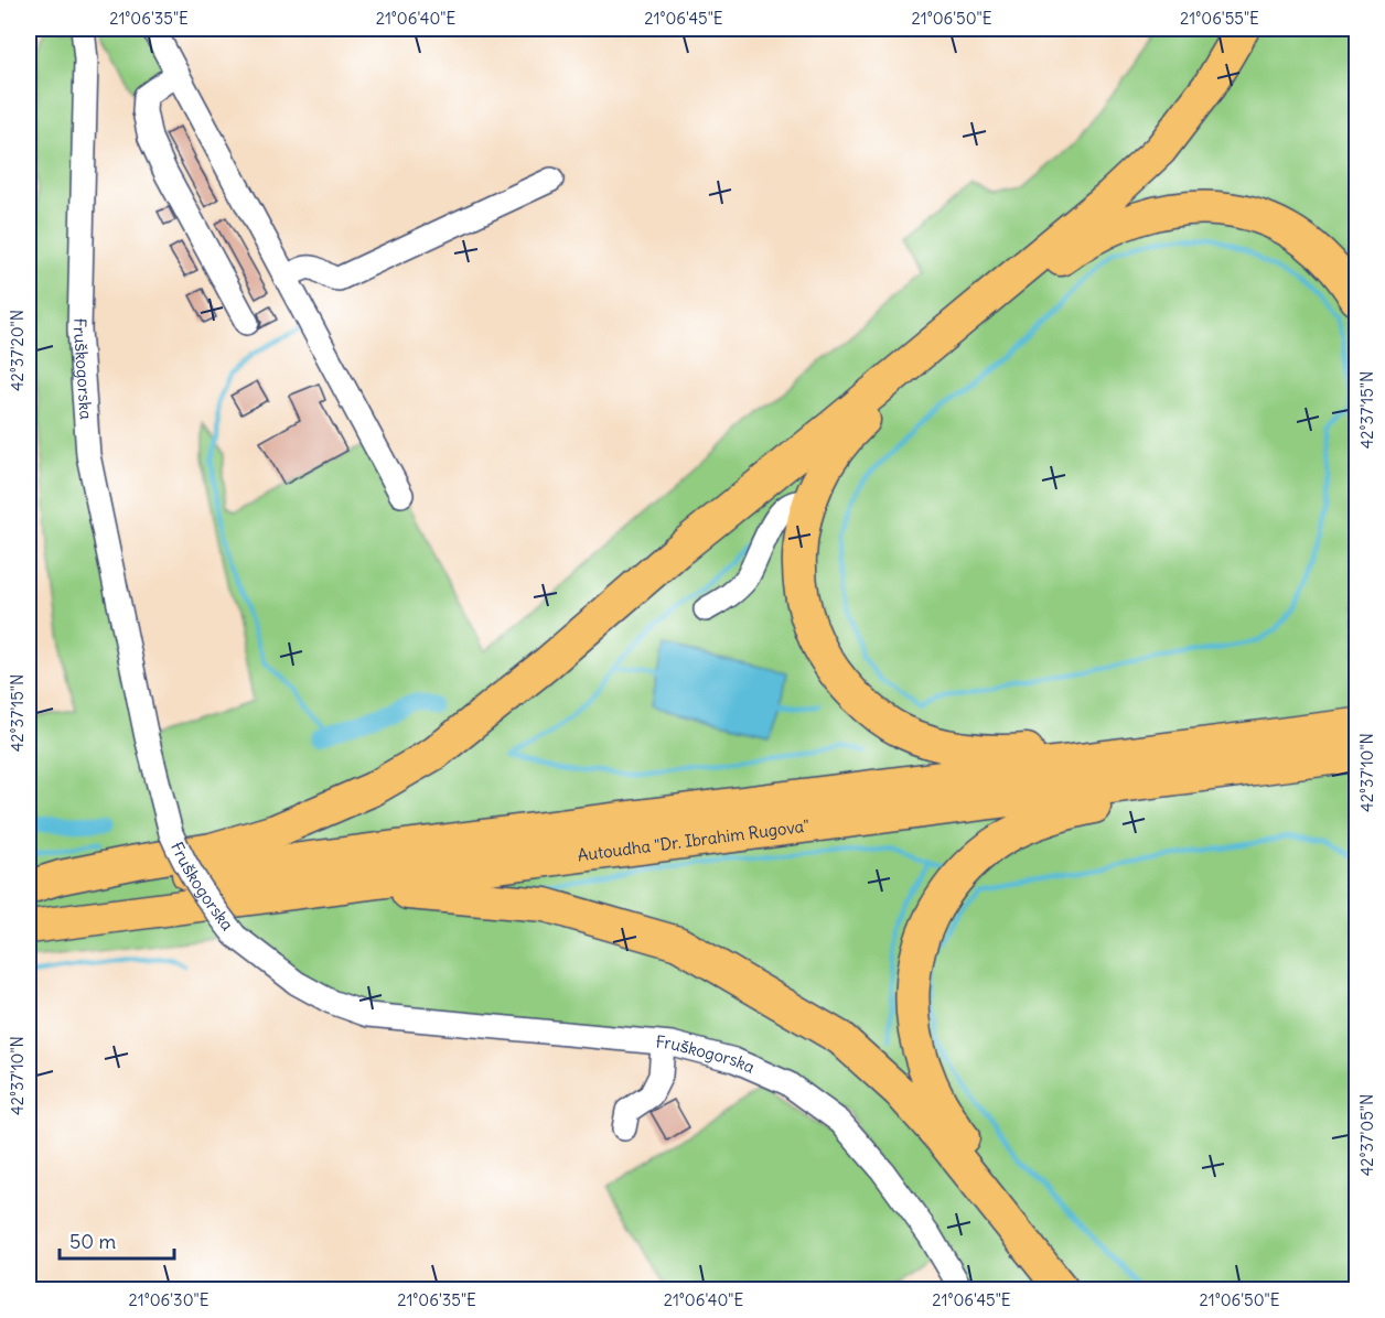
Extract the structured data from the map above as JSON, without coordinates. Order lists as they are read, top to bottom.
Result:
{
  "streets": {
    "highway": ["Autoudha \"Dr. Ibrahim Rugova\""],
    "street": ["Fruškogorska"]
  },
  "scale_bar": "50 m",
  "coordinates": [
    "21°06'35\"E",
    "21°06'40\"E",
    "21°06'45\"E",
    "21°06'50\"E",
    "21°06'55\"E",
    "42°37'20\"N",
    "42°37'15\"N",
    "42°37'10\"N",
    "42°37'05\"N",
    "21°06'30\"E"
  ]
}
